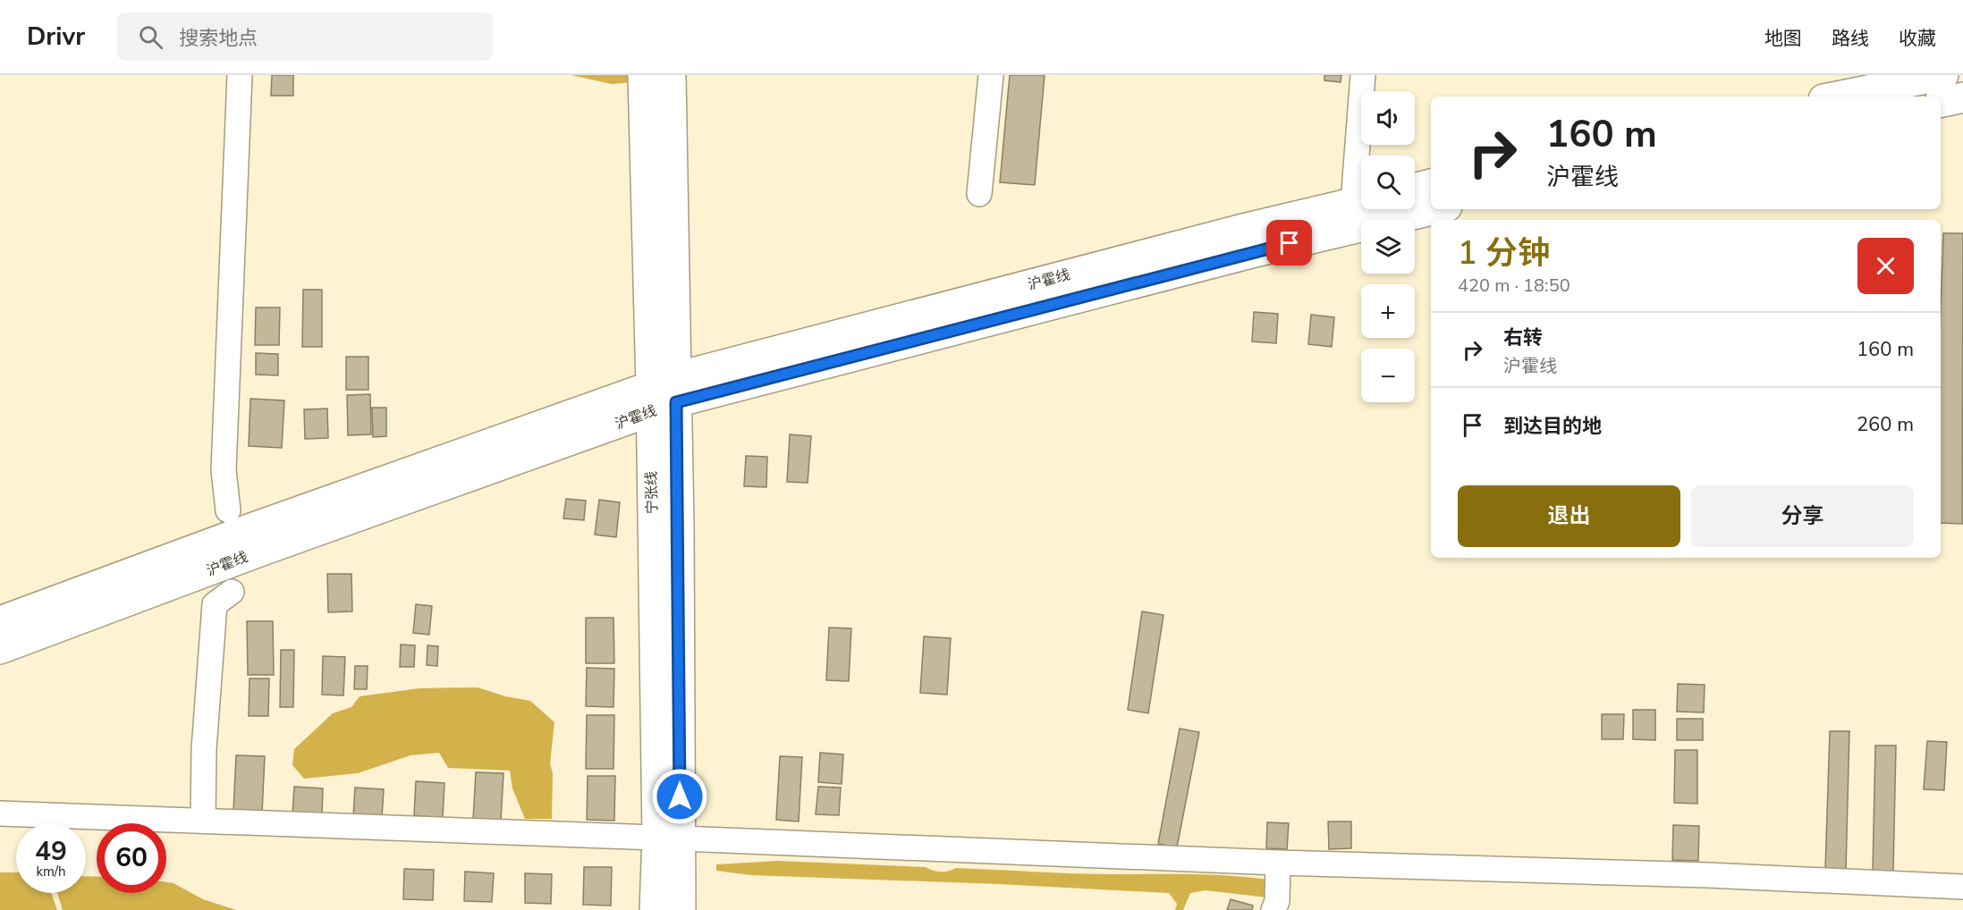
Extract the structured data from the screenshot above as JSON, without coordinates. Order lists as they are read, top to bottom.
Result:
{
  "streets": {
    "main road": ["沪霍线", "宁张线"]
  },
  "crossings": [
    ["沪霍线", "宁张线"]
  ],
  "page": {
    "header": "Drivr",
    "search": "搜索地点",
    "nav": ["地图", "路线", "收藏"],
    "map_buttons": ["+", "−"],
    "turn": ["160 m", "沪霍线"],
    "heading": ["1 分钟", "420 m · 18:50"],
    "list": [
      {
        "name": "右转",
        "note": "沪霍线",
        "value": "160 m"
      },
      {
        "name": "到达目的地",
        "value": "260 m"
      }
    ],
    "buttons": ["退出", "分享"],
    "speed": "49 km/h",
    "limit": "60"
  }
}
